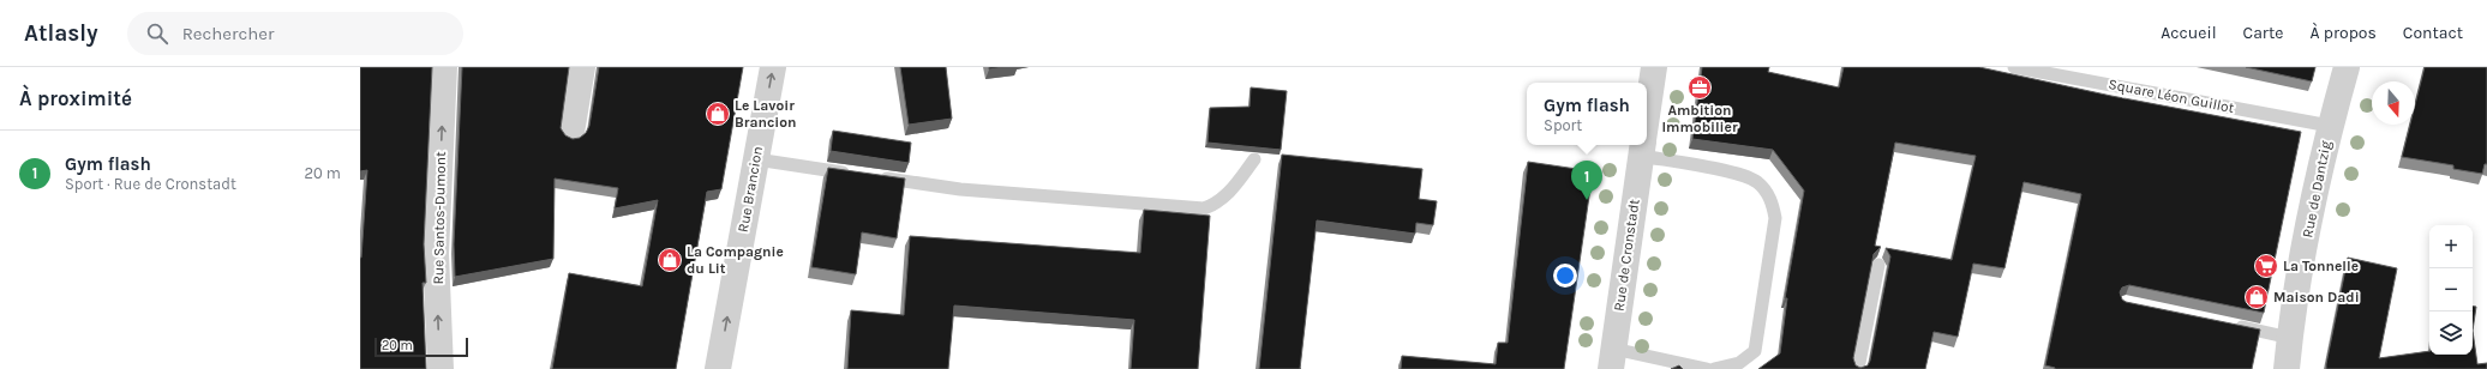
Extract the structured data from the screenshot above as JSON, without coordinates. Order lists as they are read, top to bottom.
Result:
{
  "streets": {
    "street": [
      "Rue Brancion",
      "Rue de Dantzig",
      "Rue Santos-Dumont",
      "Rue de Cronstadt"
    ],
    "lane": ["Square Léon Guillot"]
  },
  "crossings": [
    ["Square Léon Guillot", "Rue de Dantzig"]
  ],
  "one_way": ["Rue Brancion", "Rue Santos-Dumont"],
  "places": {
    "office": ["Ambition Immobilier"],
    "shop": ["Le Lavoir Brancion", "La Compagnie du Lit", "Maison Dadi"],
    "supermarket": ["La Tonnelle"]
  },
  "scale_bar": "20 m",
  "north": "bottom",
  "page": {
    "header": "Atlasly",
    "search": "Rechercher",
    "nav": [
      "Accueil",
      "Carte",
      "À propos",
      "Contact"
    ],
    "heading": "À proximité",
    "popup": ["Gym flash", "Sport"],
    "list": [
      {
        "mark": "1",
        "name": "Gym flash",
        "note": "Sport · Rue de Cronstadt",
        "value": "20 m"
      }
    ],
    "pins": "1",
    "map_buttons": ["+", "−"],
    "scale": "20 m"
  }
}
